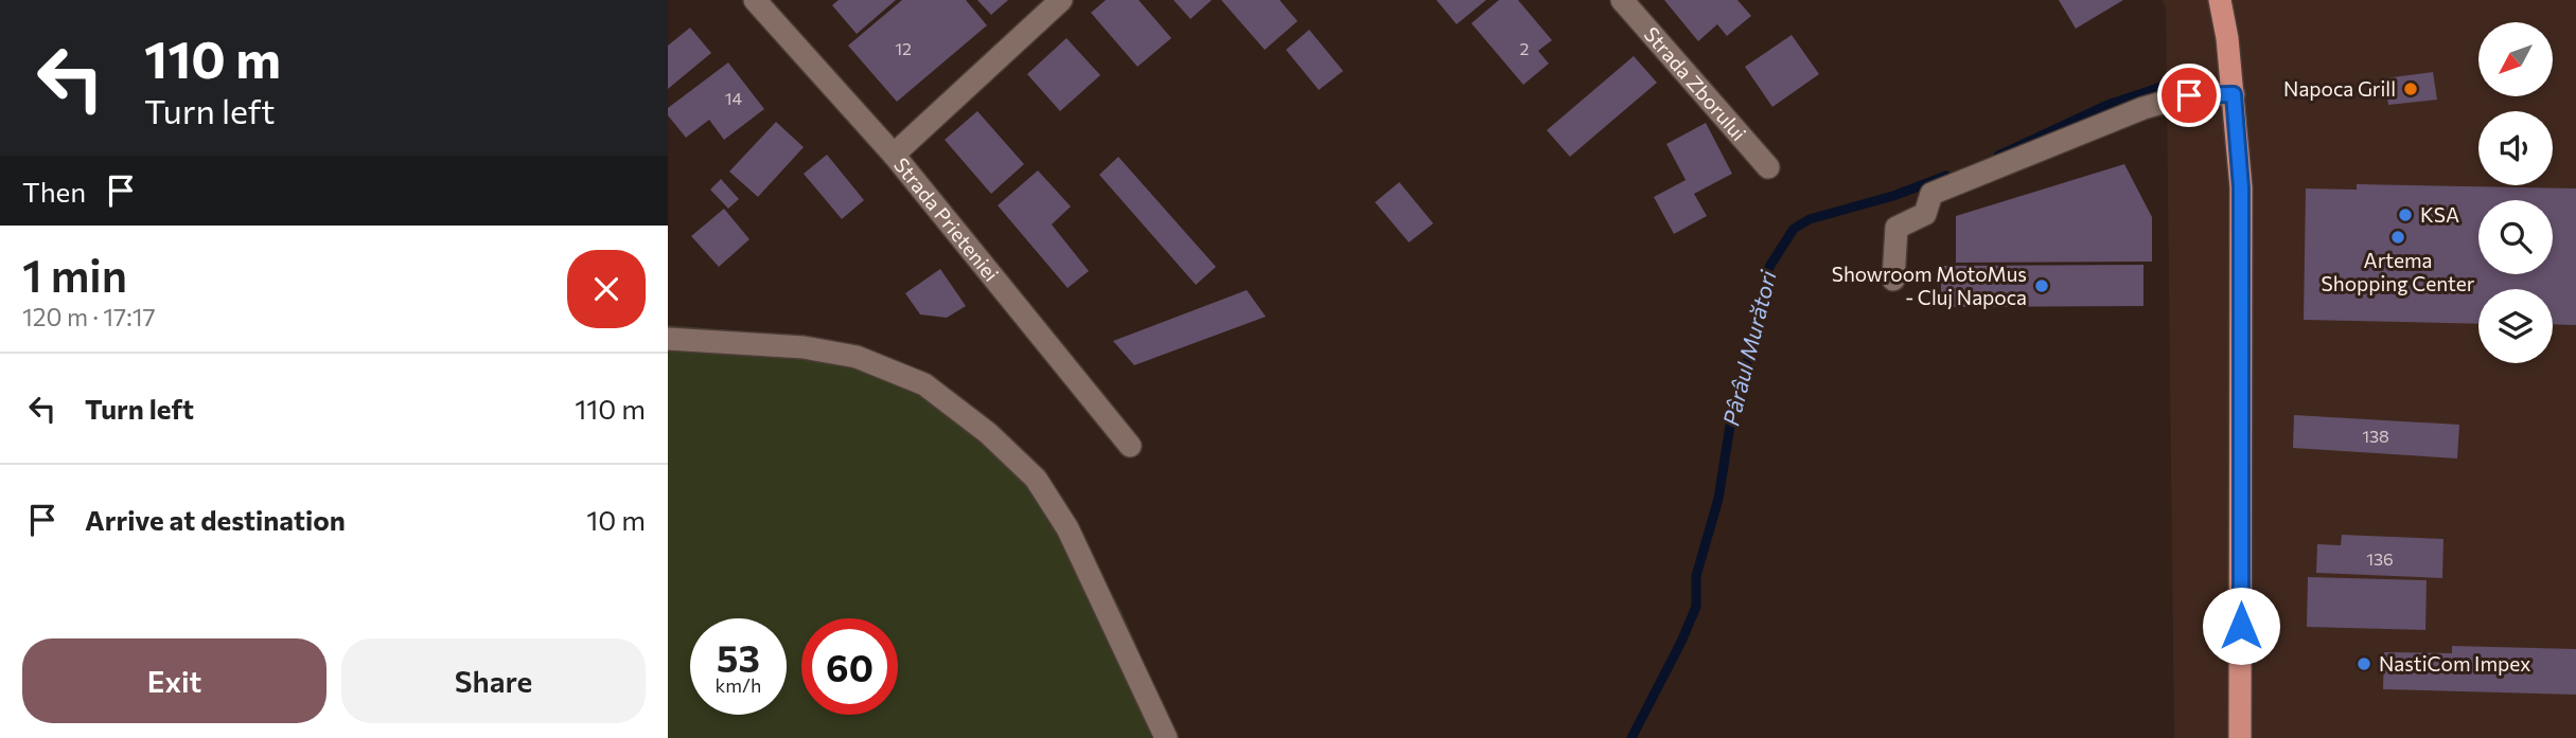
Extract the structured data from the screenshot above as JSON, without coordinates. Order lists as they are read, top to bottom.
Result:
{
  "streets": {
    "street": ["Strada Zborului", "Strada Prieteniei"]
  },
  "water": ["Pârâul Murători"],
  "places": [
    "Napoca Grill",
    "KSA",
    "Artema Shopping Center",
    "Showroom MotoMus - Cluj Napoca",
    "NastiCom Impex"
  ],
  "house_numbers": [
    "12",
    "2",
    "14",
    "138",
    "136"
  ],
  "north": "bottom left",
  "page": {
    "turn": ["110 m", "Turn left"],
    "then": "Then",
    "heading": ["1 min", "120 m · 17:17"],
    "list": [
      {
        "name": "Turn left",
        "value": "110 m"
      },
      {
        "name": "Arrive at destination",
        "value": "10 m"
      }
    ],
    "speed": "53 km/h",
    "limit": "60",
    "buttons": ["Exit", "Share"]
  }
}
